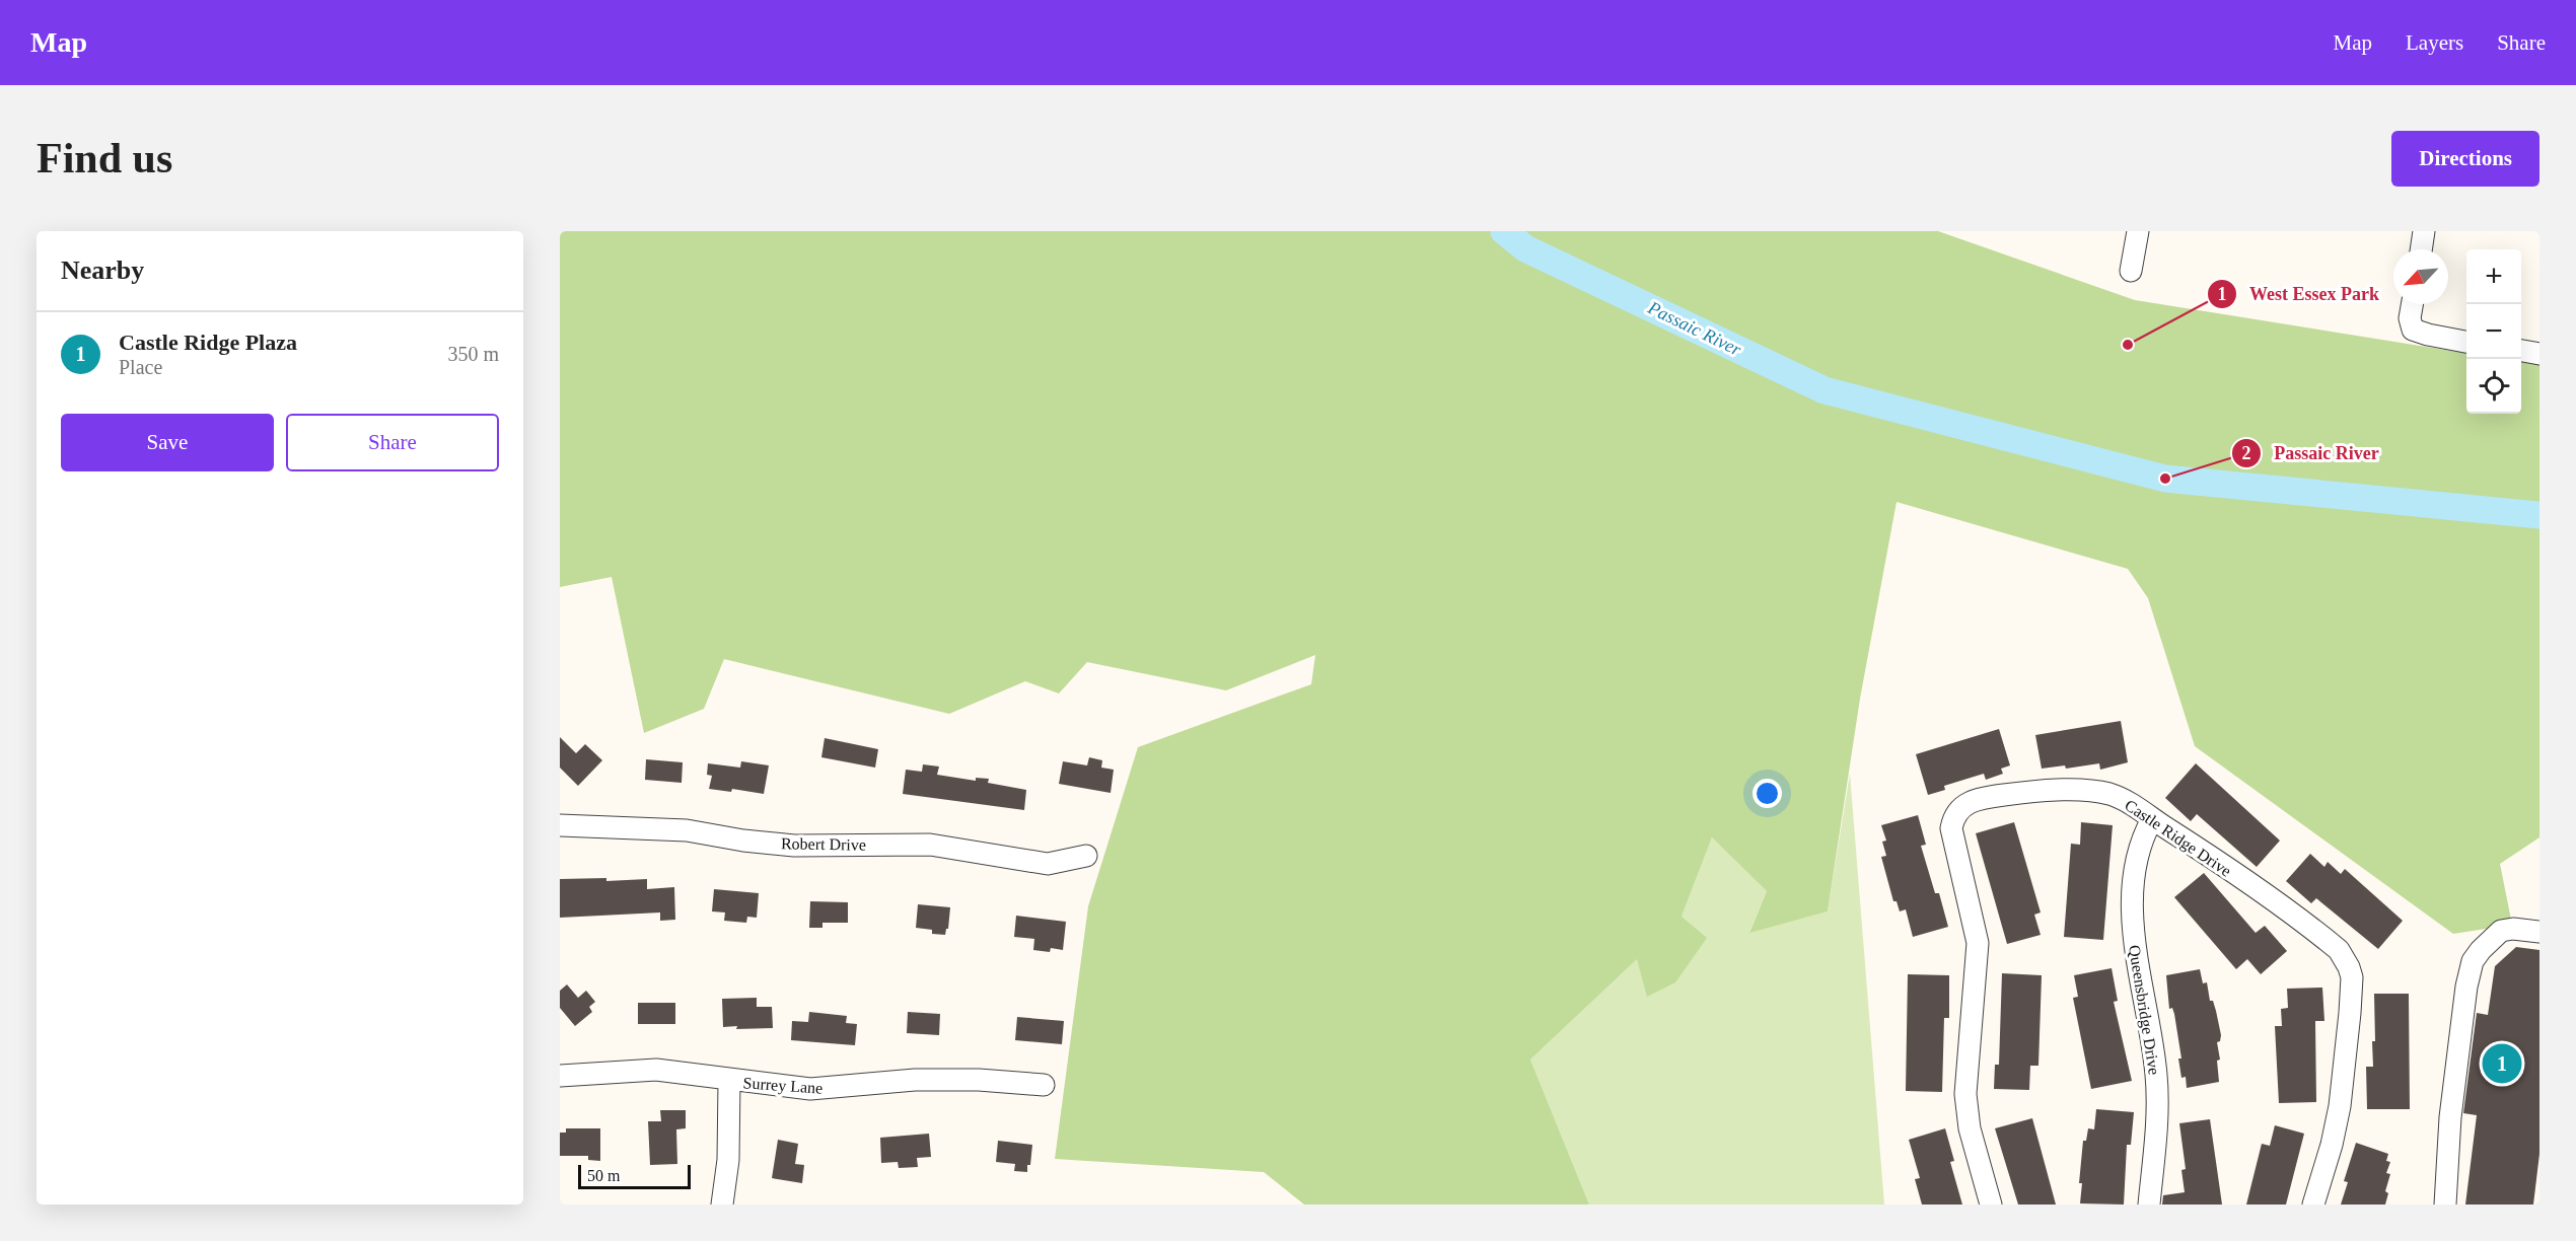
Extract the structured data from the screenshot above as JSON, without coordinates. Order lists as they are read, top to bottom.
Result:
{
  "streets": {
    "street": [
      "Castle Ridge Drive",
      "Robert Drive",
      "Queensbridge Drive",
      "Surrey Lane"
    ]
  },
  "crossings": [
    ["Castle Ridge Drive", "Queensbridge Drive"]
  ],
  "water": ["Passaic River"],
  "places": ["West Essex Park", "Passaic River"],
  "scale_bar": "50 m",
  "north": "bottom left",
  "page": {
    "header": "Map",
    "nav": ["Map", "Layers", "Share"],
    "buttons": [
      "Directions",
      ["Save", "Share"]
    ],
    "title": "Find us",
    "heading": "Nearby",
    "map_buttons": ["+", "−"],
    "list": [
      {
        "mark": "1",
        "name": "Castle Ridge Plaza",
        "note": "Place",
        "value": "350 m"
      }
    ],
    "pins": "1",
    "scale": "50 m"
  }
}
